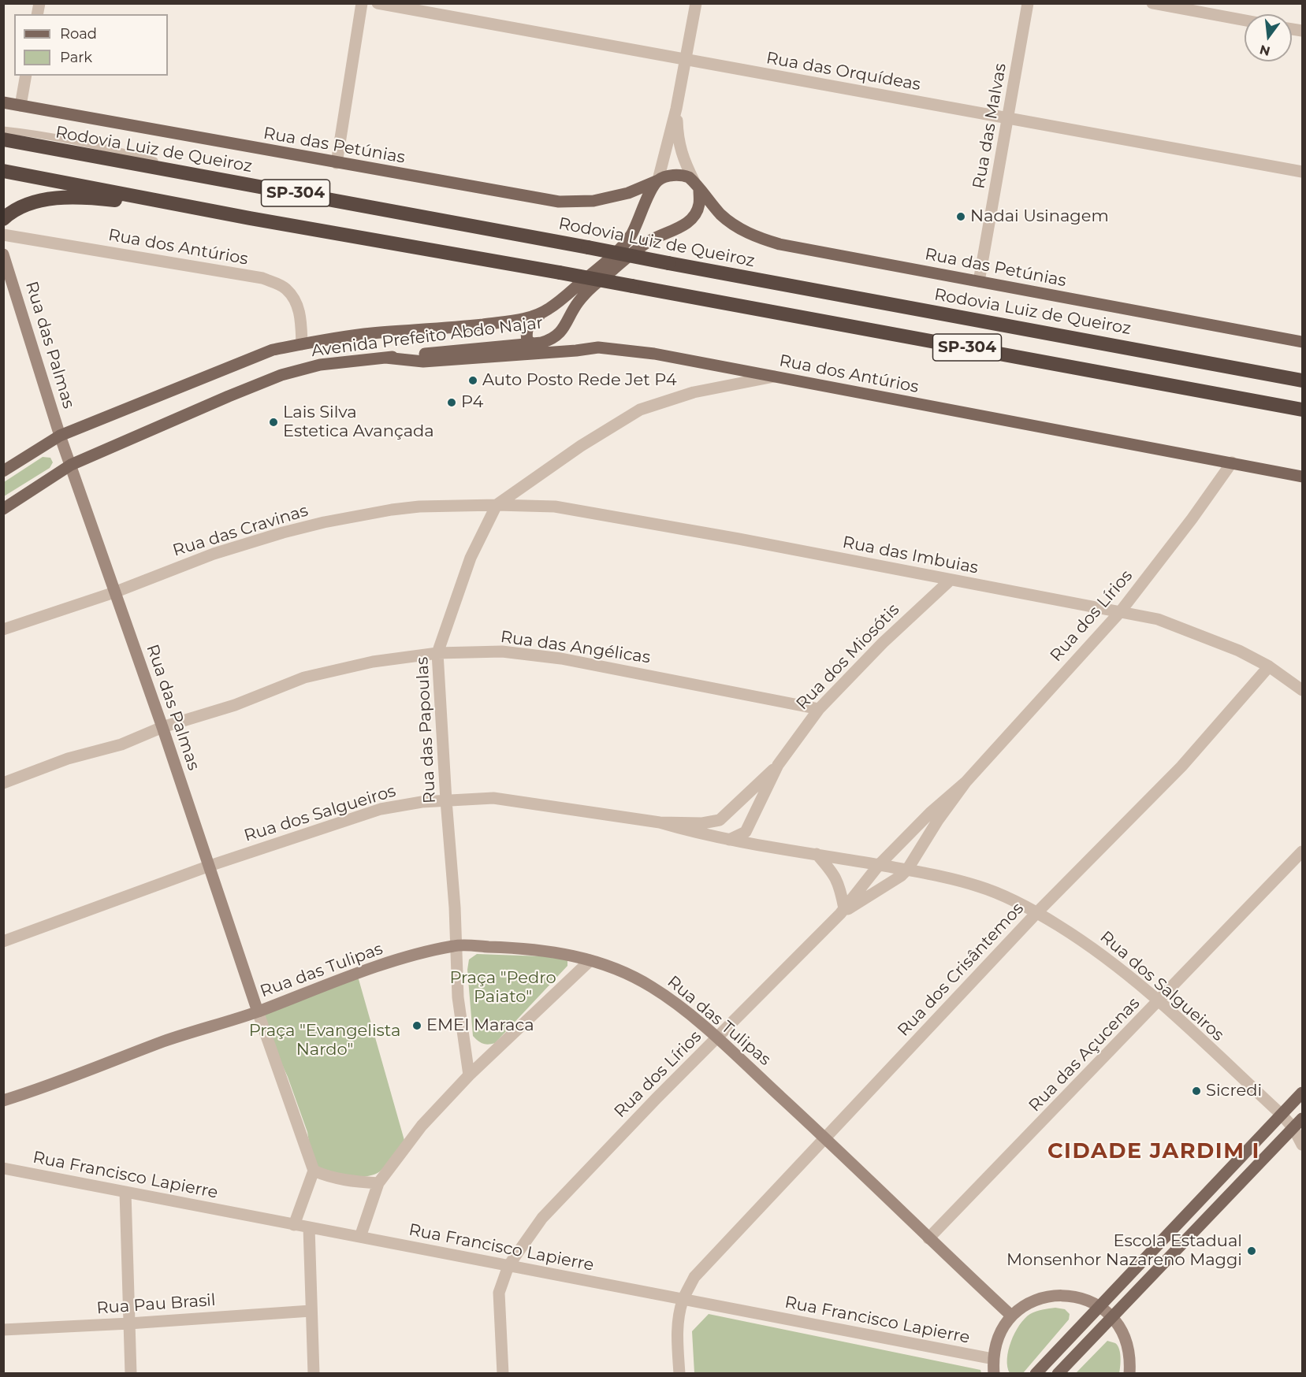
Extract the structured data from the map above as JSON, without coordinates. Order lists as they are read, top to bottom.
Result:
{
  "streets": {
    "highway": ["Rodovia Luiz de Queiroz", "SP-304"],
    "main road": [
      "Rua das Petúnias",
      "Rua dos Antúrios",
      "Avenida Prefeito Abdo Najar",
      "Rua das Palmas",
      "Rua das Tulipas"
    ],
    "street": [
      "Rua das Orquídeas",
      "Rua das Malvas",
      "Rua das Cravinas",
      "Rua das Imbuias",
      "Rua dos Lírios",
      "Rua das Angélicas",
      "Rua dos Miosótis",
      "Rua das Papoulas",
      "Rua dos Salgueiros",
      "Rua dos Crisântemos",
      "Rua das Açucenas",
      "Rua Francisco Lapierre",
      "Rua Pau Brasil"
    ]
  },
  "crossings": [
    ["Rua das Orquídeas", "Rua das Malvas"],
    ["Rua das Malvas", "Rua das Petúnias"],
    ["Rua das Petúnias", "Avenida Prefeito Abdo Najar"],
    ["Rua dos Antúrios", "Avenida Prefeito Abdo Najar"],
    ["Rua dos Antúrios", "Rua dos Lírios"],
    ["Rua dos Antúrios", "Rua das Papoulas"],
    ["Avenida Prefeito Abdo Najar", "Rua das Palmas"],
    ["Rua das Palmas", "Rua das Cravinas"],
    ["Rua das Palmas", "Rua das Angélicas"],
    ["Rua das Palmas", "Rua dos Salgueiros"],
    ["Rua das Palmas", "Rua das Tulipas"],
    ["Rua das Cravinas", "Rua das Imbuias"],
    ["Rua das Cravinas", "Rua das Papoulas"],
    ["Rua das Imbuias", "Rua dos Lírios"],
    ["Rua das Imbuias", "Rua dos Miosótis"],
    ["Rua das Imbuias", "Rua das Papoulas"],
    ["Rua das Imbuias", "Rua dos Crisântemos"],
    ["Rua dos Lírios", "Rua dos Salgueiros"],
    ["Rua dos Lírios", "Rua das Tulipas"],
    ["Rua dos Lírios", "Rua Francisco Lapierre"],
    ["Rua das Angélicas", "Rua dos Miosótis"],
    ["Rua das Angélicas", "Rua das Papoulas"],
    ["Rua dos Miosótis", "Rua dos Salgueiros"],
    ["Rua das Papoulas", "Rua dos Salgueiros"],
    ["Rua das Papoulas", "Rua das Tulipas"],
    ["Rua dos Salgueiros", "Rua dos Crisântemos"],
    ["Rua dos Salgueiros", "Rua das Açucenas"],
    ["Rua dos Crisântemos", "Rua das Tulipas"],
    ["Rua dos Crisântemos", "Rua Francisco Lapierre"],
    ["Rua das Tulipas", "Rua das Açucenas"]
  ],
  "districts": ["CIDADE JARDIM I"],
  "parks": ["Praça \"Pedro Paiato\"", "Praça \"Evangelista Nardo\""],
  "places": [
    "Nadai Usinagem",
    "Auto Posto Rede Jet P4",
    "P4",
    "Lais Silva Estetica Avançada",
    "EMEI Maraca",
    "Sicredi",
    "Escola Estadual Monsenhor Nazareno Maggi"
  ],
  "legend": ["Road", "Park"],
  "north": "bottom"
}
